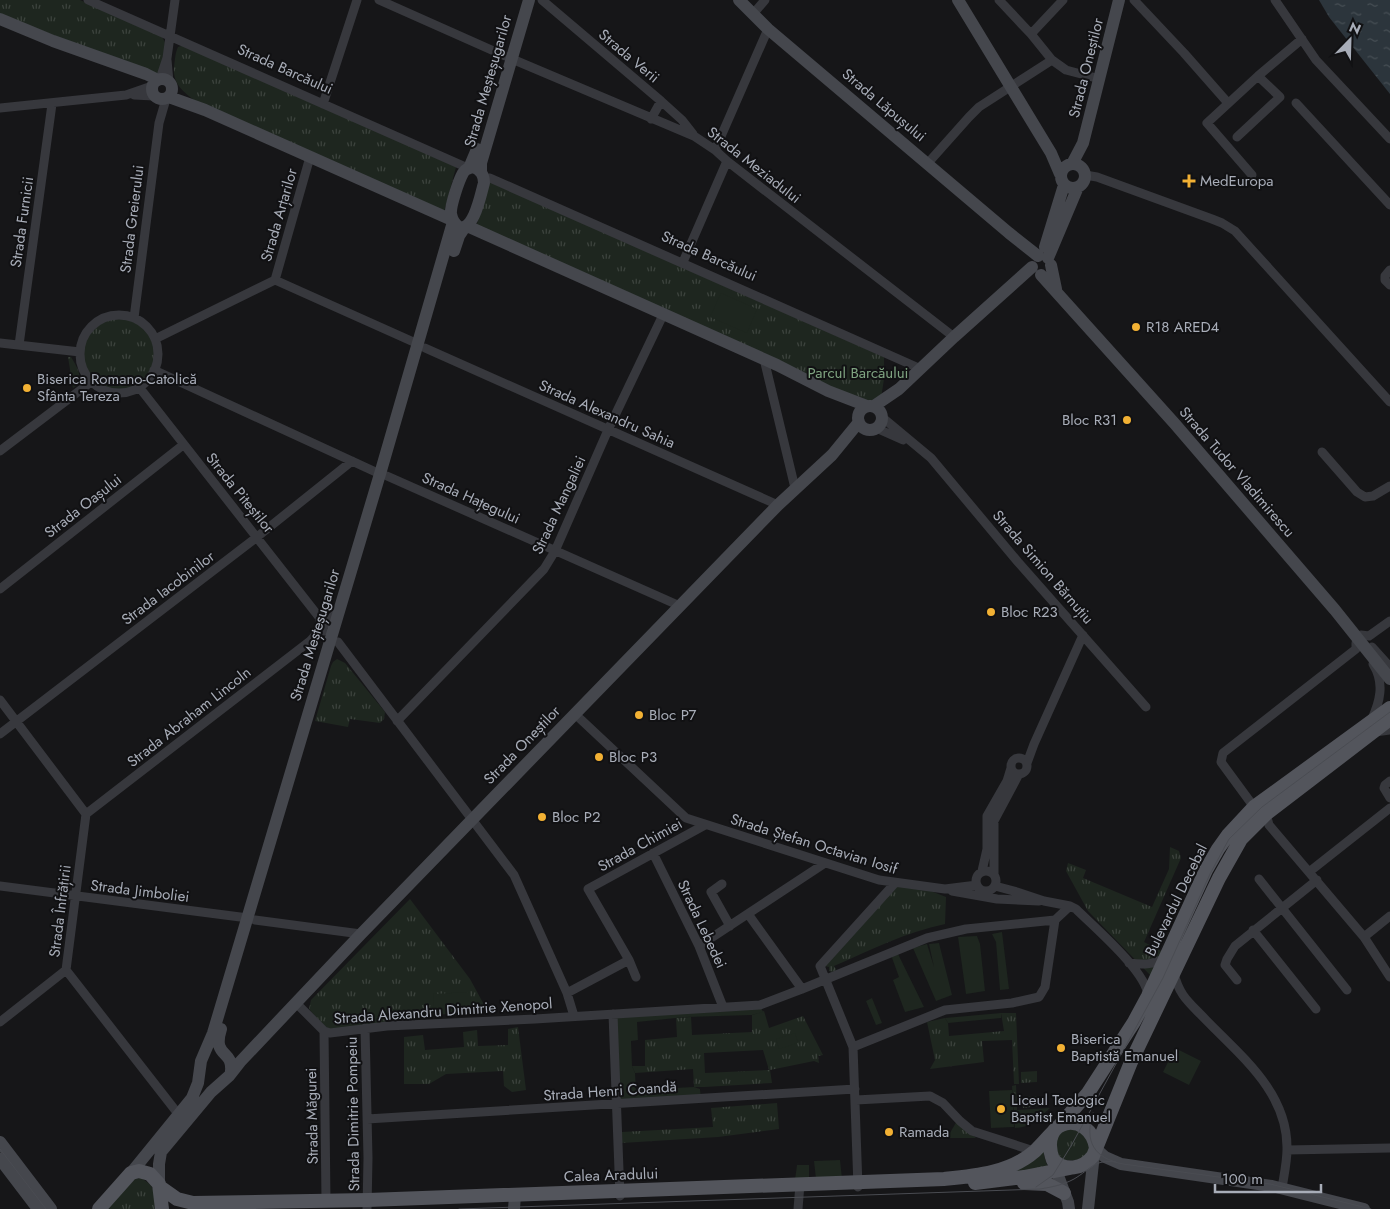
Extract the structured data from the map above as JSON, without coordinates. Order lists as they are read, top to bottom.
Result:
{
  "streets": {
    "main road": ["Bulevardul Decebal", "Calea Aradului"],
    "street": [
      "Strada Verii",
      "Strada Oneștilor",
      "Strada Barcăului",
      "Strada Meșteșugarilor",
      "Strada Lăpușului",
      "Strada Meziadului",
      "Strada Arțarilor",
      "Strada Greierului",
      "Strada Furnicii",
      "Strada Alexandru Sahia",
      "Strada Tudor Vladimirescu",
      "Strada Piteștilor",
      "Strada Hațegului",
      "Strada Mangaliei",
      "Strada Oașului",
      "Strada Simion Bărnuțiu",
      "Strada Iacobinilor",
      "Strada Abraham Lincoln",
      "Strada Ștefan Octavian Iosif",
      "Strada Chimiei",
      "Strada Jimboliei",
      "Strada Înfrățirii",
      "Strada Lebedei",
      "Strada Alexandru Dimitrie Xenopol",
      "Strada Henri Coandă",
      "Strada Dimitrie Pompeiu",
      "Strada Măgurei"
    ]
  },
  "crossings": [
    ["Strada Verii", "Strada Meziadului"],
    ["Strada Oneștilor", "Strada Barcăului"],
    ["Strada Oneștilor", "Strada Meșteșugarilor"],
    ["Strada Oneștilor", "Strada Lăpușului"],
    ["Strada Oneștilor", "Strada Meziadului"],
    ["Strada Oneștilor", "Strada Alexandru Sahia"],
    ["Strada Oneștilor", "Strada Tudor Vladimirescu"],
    ["Strada Oneștilor", "Strada Piteștilor"],
    ["Strada Oneștilor", "Strada Hațegului"],
    ["Strada Oneștilor", "Strada Simion Bărnuțiu"],
    ["Strada Oneștilor", "Strada Ștefan Octavian Iosif"],
    ["Strada Oneștilor", "Strada Jimboliei"],
    ["Strada Oneștilor", "Strada Alexandru Dimitrie Xenopol"],
    ["Strada Barcăului", "Strada Meșteșugarilor"],
    ["Strada Barcăului", "Strada Greierului"],
    ["Strada Meșteșugarilor", "Strada Meziadului"],
    ["Strada Meșteșugarilor", "Strada Alexandru Sahia"],
    ["Strada Meșteșugarilor", "Strada Piteștilor"],
    ["Strada Meșteșugarilor", "Strada Hațegului"],
    ["Strada Meșteșugarilor", "Strada Abraham Lincoln"],
    ["Strada Meșteșugarilor", "Strada Jimboliei"],
    ["Strada Lăpușului", "Strada Tudor Vladimirescu"],
    ["Strada Arțarilor", "Strada Alexandru Sahia"],
    ["Strada Greierului", "Strada Piteștilor"],
    ["Strada Greierului", "Strada Hațegului"],
    ["Strada Alexandru Sahia", "Strada Mangaliei"],
    ["Strada Piteștilor", "Strada Hațegului"],
    ["Strada Piteștilor", "Strada Mangaliei"],
    ["Strada Piteștilor", "Strada Oașului"],
    ["Strada Piteștilor", "Strada Iacobinilor"],
    ["Strada Piteștilor", "Strada Abraham Lincoln"],
    ["Strada Piteștilor", "Strada Alexandru Dimitrie Xenopol"],
    ["Strada Hațegului", "Strada Mangaliei"],
    ["Strada Hațegului", "Strada Iacobinilor"],
    ["Strada Abraham Lincoln", "Strada Înfrățirii"],
    ["Strada Ștefan Octavian Iosif", "Strada Chimiei"],
    ["Strada Ștefan Octavian Iosif", "Bulevardul Decebal"],
    ["Strada Chimiei", "Strada Lebedei"],
    ["Strada Chimiei", "Strada Alexandru Dimitrie Xenopol"],
    ["Strada Jimboliei", "Strada Înfrățirii"],
    ["Bulevardul Decebal", "Calea Aradului"],
    ["Strada Lebedei", "Strada Alexandru Dimitrie Xenopol"],
    ["Strada Alexandru Dimitrie Xenopol", "Strada Dimitrie Pompeiu"],
    ["Strada Alexandru Dimitrie Xenopol", "Strada Măgurei"],
    ["Strada Henri Coandă", "Strada Dimitrie Pompeiu"],
    ["Strada Dimitrie Pompeiu", "Calea Aradului"],
    ["Strada Măgurei", "Calea Aradului"]
  ],
  "parks": ["Parcul Barcăului"],
  "places": {
    "health": ["MedEuropa"],
    "other": [
      "R18 ARED4",
      "Biserica Romano-Catolică Sfânta Tereza",
      "Bloc R31",
      "Bloc R23",
      "Bloc P7",
      "Bloc P3",
      "Bloc P2",
      "Biserica Baptistă Emanuel",
      "Liceul Teologic Baptist Emanuel",
      "Ramada"
    ]
  },
  "scale_bar": "100 m",
  "north": "top right"
}
